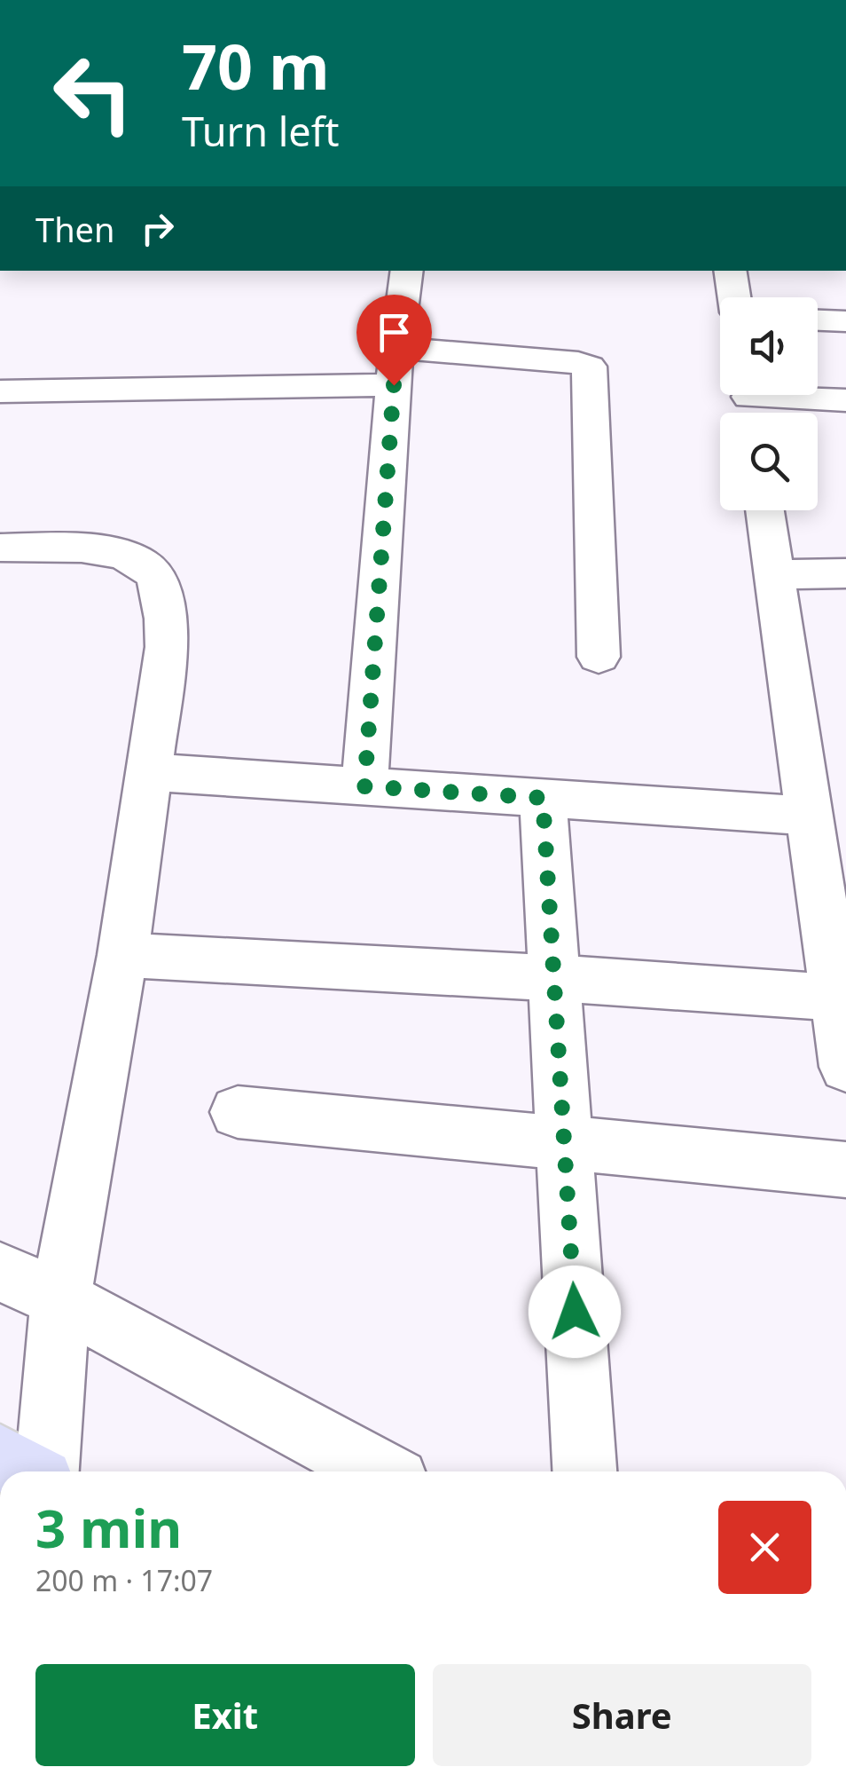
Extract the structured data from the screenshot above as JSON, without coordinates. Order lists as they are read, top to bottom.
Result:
{
  "page": {
    "turn": ["70 m", "Turn left"],
    "then": "Then",
    "heading": ["3 min", "200 m · 17:07"],
    "buttons": ["Exit", "Share"]
  }
}
